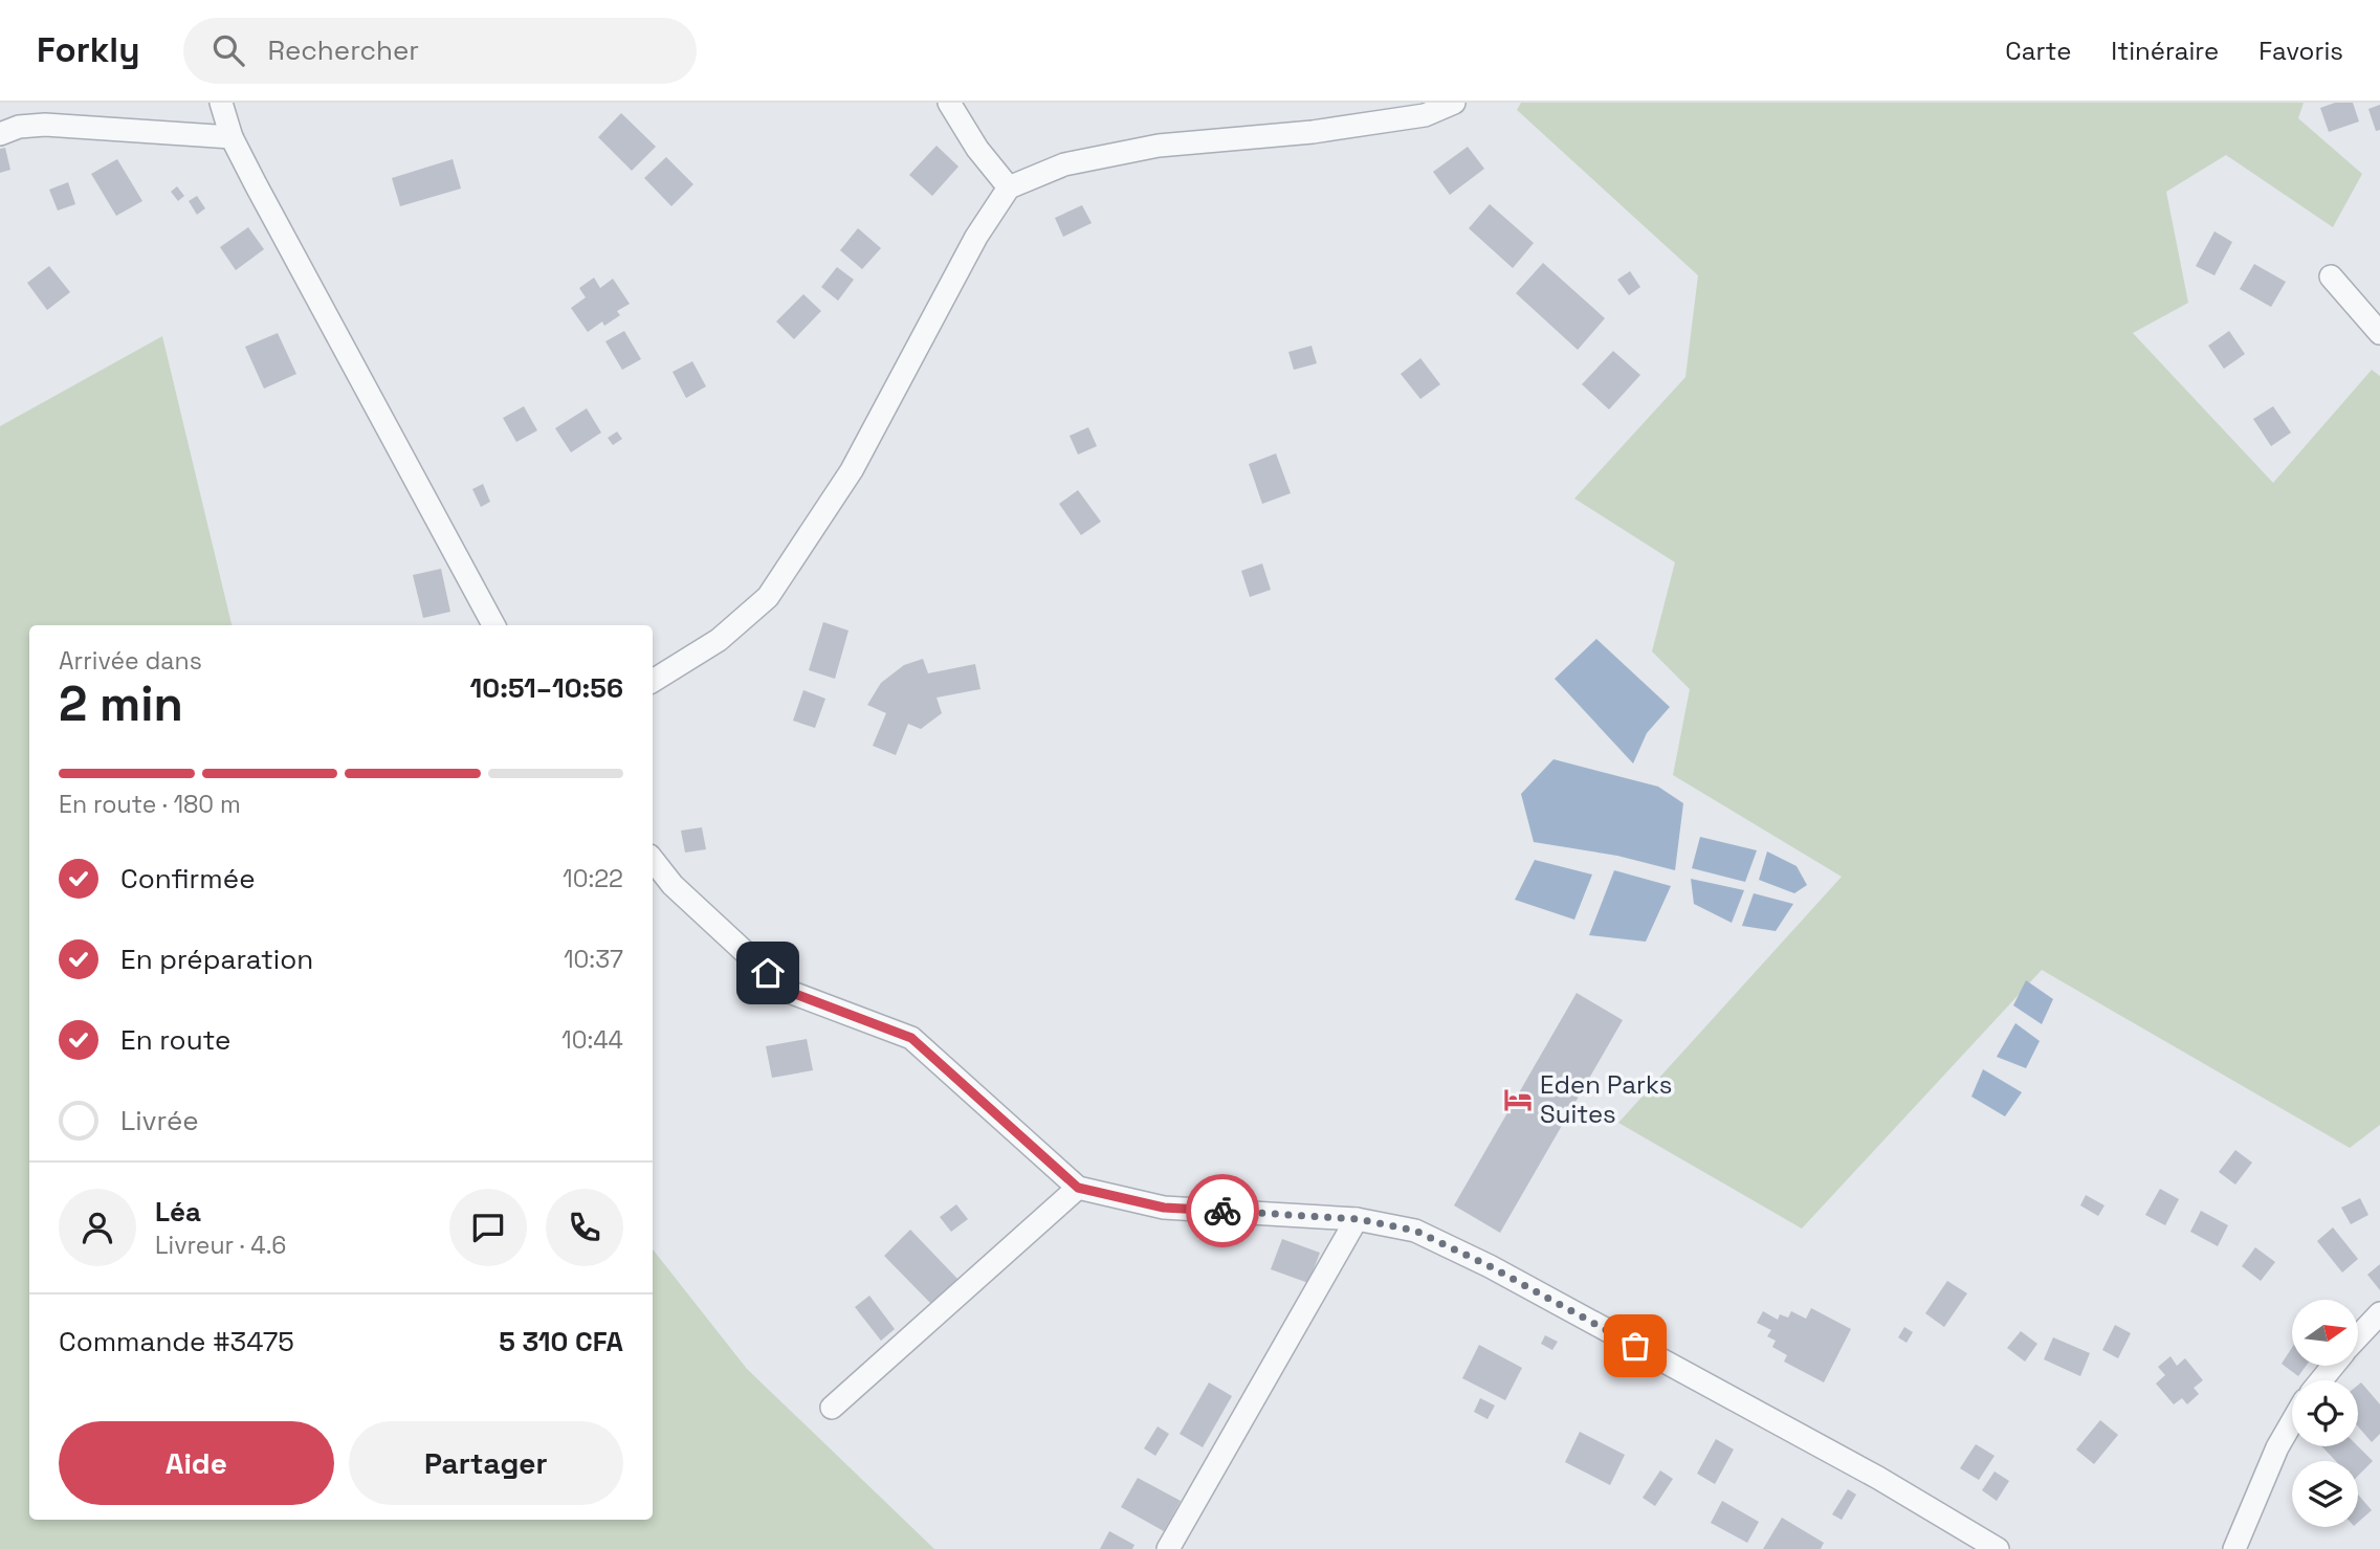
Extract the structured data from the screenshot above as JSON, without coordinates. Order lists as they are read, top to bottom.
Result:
{
  "places": {
    "hotel": ["Eden Parks Suites"]
  },
  "north": "right",
  "page": {
    "header": "Forkly",
    "search": "Rechercher",
    "nav": ["Carte", "Itinéraire", "Favoris"],
    "heading": ["2 min", "Arrivée dans", "10:51–10:56"],
    "panel": [
      "Léa",
      "Livreur · 4.6",
      "Commande #3475",
      "5 310 CFA"
    ],
    "bar": "En route · 180 m",
    "list": [
      ["Confirmée", "10:22"],
      ["En préparation", "10:37"],
      ["En route", "10:44"],
      "Livrée"
    ],
    "buttons": ["Aide", "Partager"]
  }
}
